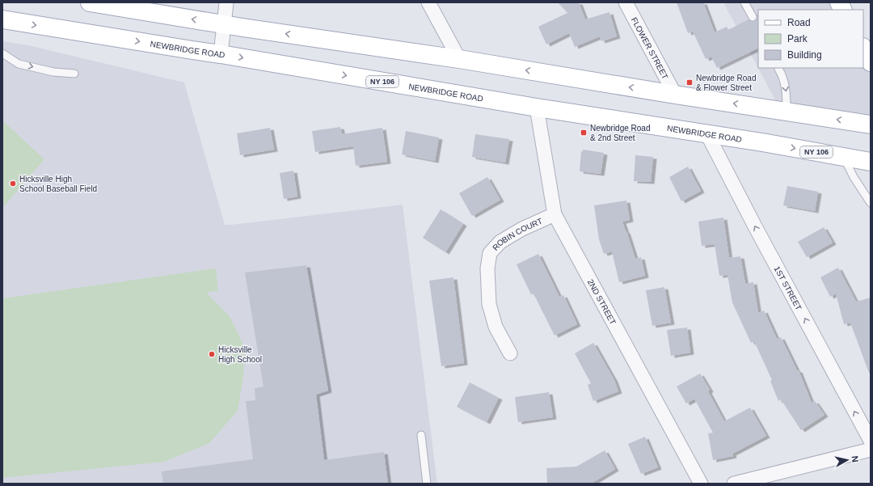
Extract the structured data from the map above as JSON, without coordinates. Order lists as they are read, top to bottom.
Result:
{
  "streets": {
    "main road": ["NEWBRIDGE ROAD", "NY 106"],
    "street": [
      "FLOWER STREET",
      "ROBIN COURT",
      "1ST STREET",
      "2ND STREET"
    ]
  },
  "crossings": [
    ["NEWBRIDGE ROAD", "1ST STREET"],
    ["NEWBRIDGE ROAD", "2ND STREET"],
    ["ROBIN COURT", "2ND STREET"]
  ],
  "one_way": ["1ST STREET"],
  "places": {
    "transit": ["Newbridge Road & Flower Street", "Newbridge Road & 2nd Street"],
    "other": ["Hicksville High School Baseball Field", "Hicksville High School"]
  },
  "legend": ["Road", "Park", "Building"],
  "north": "right"
}
